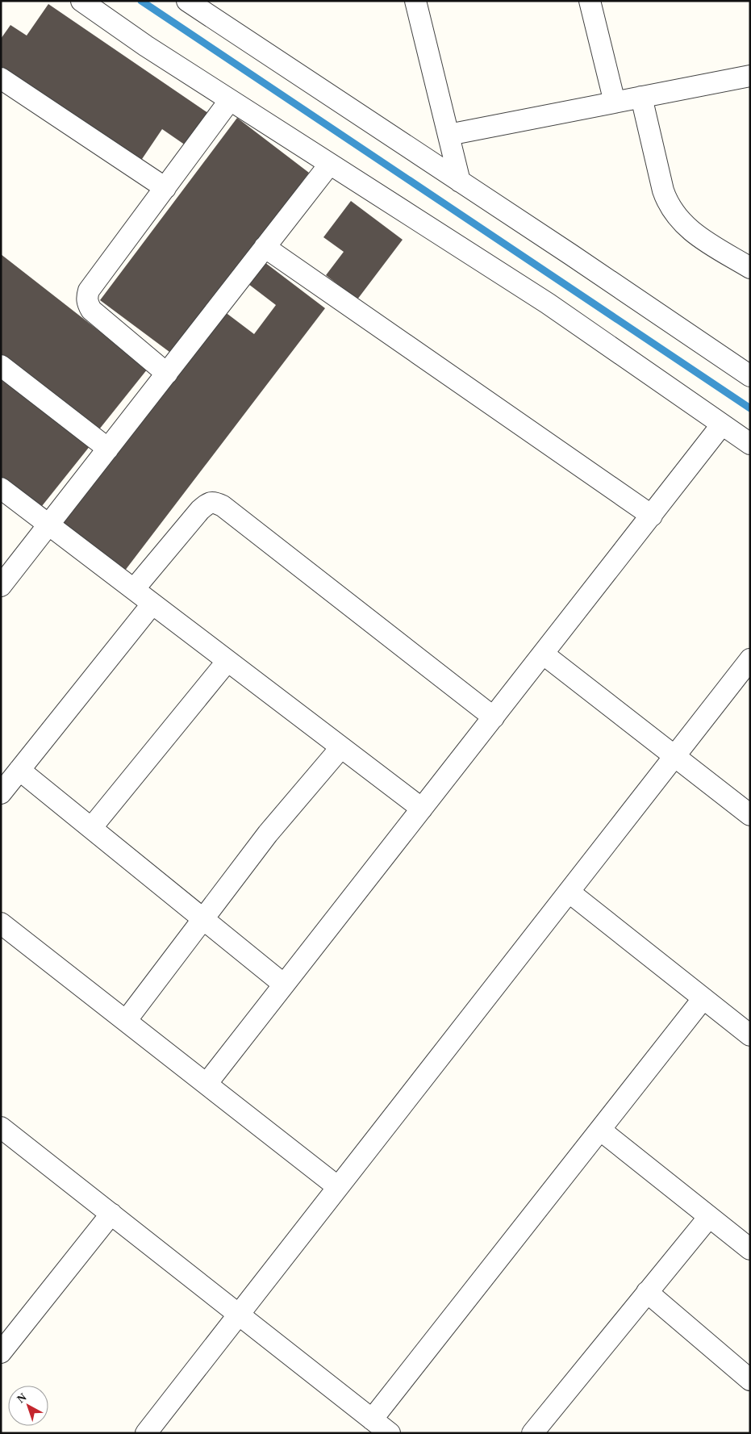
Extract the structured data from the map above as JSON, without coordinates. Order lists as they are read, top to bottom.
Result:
{
  "north": "top left"
}
